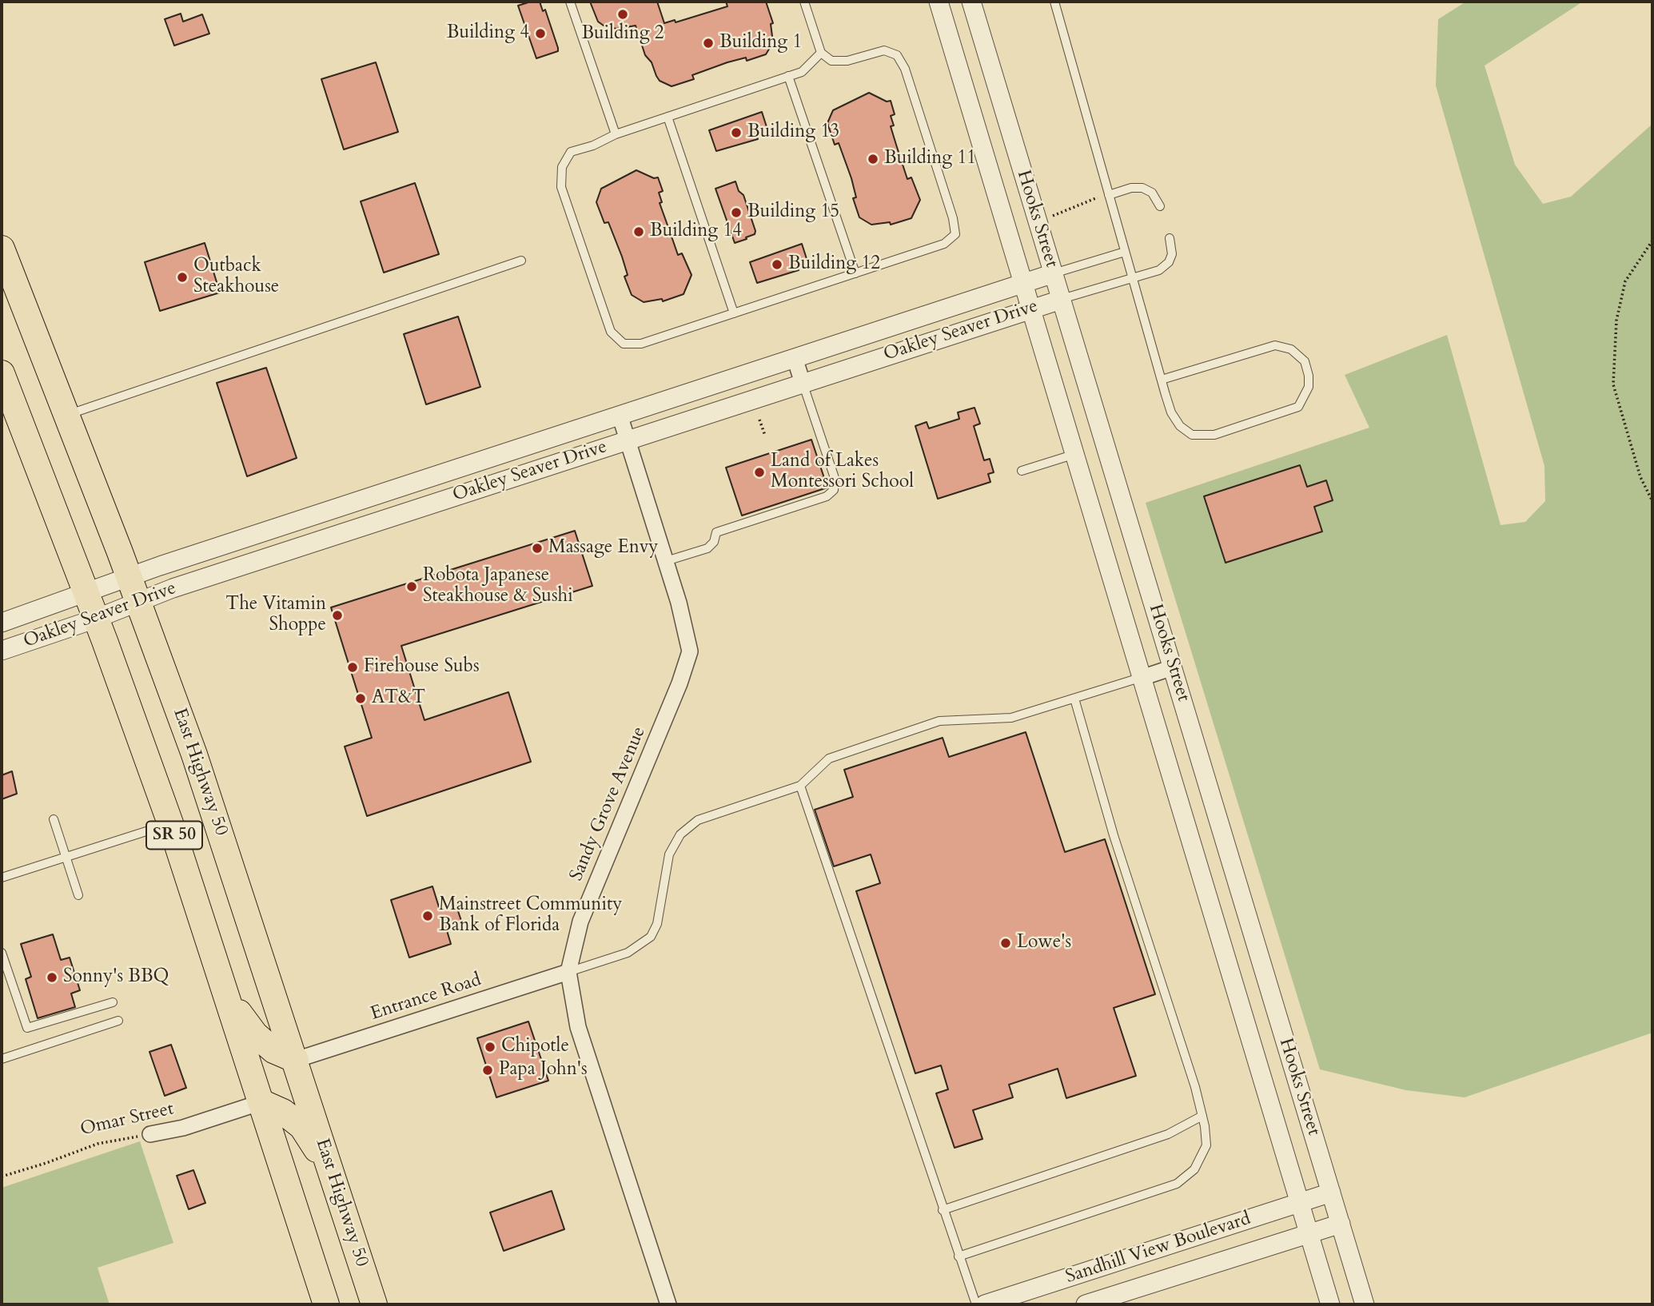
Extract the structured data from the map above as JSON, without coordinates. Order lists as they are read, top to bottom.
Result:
{
  "streets": {
    "highway": ["East Highway 50", "SR 50"],
    "street": [
      "Hooks Street",
      "Oakley Seaver Drive",
      "Sandy Grove Avenue",
      "Entrance Road",
      "Omar Street",
      "Sandhill View Boulevard"
    ]
  },
  "crossings": [
    ["Hooks Street", "Oakley Seaver Drive"],
    ["Hooks Street", "Sandhill View Boulevard"],
    ["Oakley Seaver Drive", "East Highway 50"],
    ["Oakley Seaver Drive", "Sandy Grove Avenue"],
    ["Oakley Seaver Drive", "SR 50"],
    ["East Highway 50", "Entrance Road"],
    ["Sandy Grove Avenue", "Entrance Road"],
    ["SR 50", "Omar Street"]
  ],
  "places": [
    "Building 2",
    "Building 4",
    "Building 1",
    "Building 13",
    "Building 11",
    "Building 15",
    "Building 14",
    "Building 12",
    "Outback Steakhouse",
    "Land of Lakes Montessori School",
    "Massage Envy",
    "Robota Japanese Steakhouse & Sushi",
    "The Vitamin Shoppe",
    "Firehouse Subs",
    "AT&T",
    "Mainstreet Community Bank of Florida",
    "Lowe's",
    "Sonny's BBQ",
    "Chipotle",
    "Papa John's"
  ]
}
